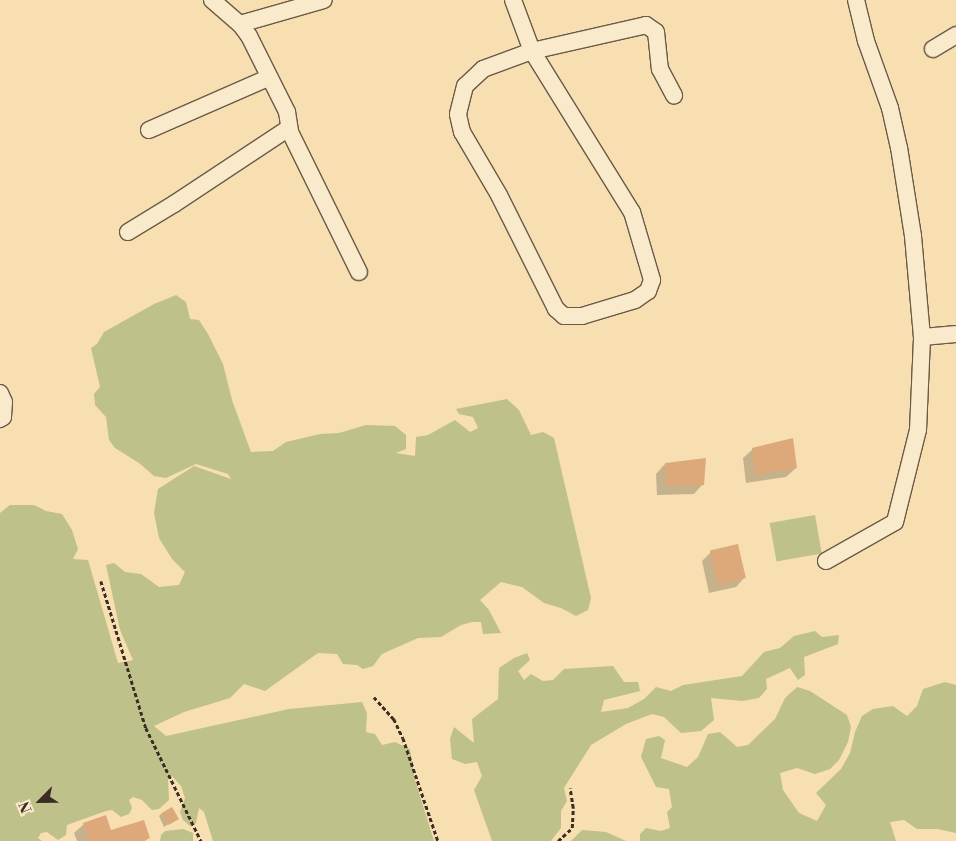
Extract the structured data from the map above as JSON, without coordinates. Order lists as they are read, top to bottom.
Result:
{
  "north": "bottom left"
}
